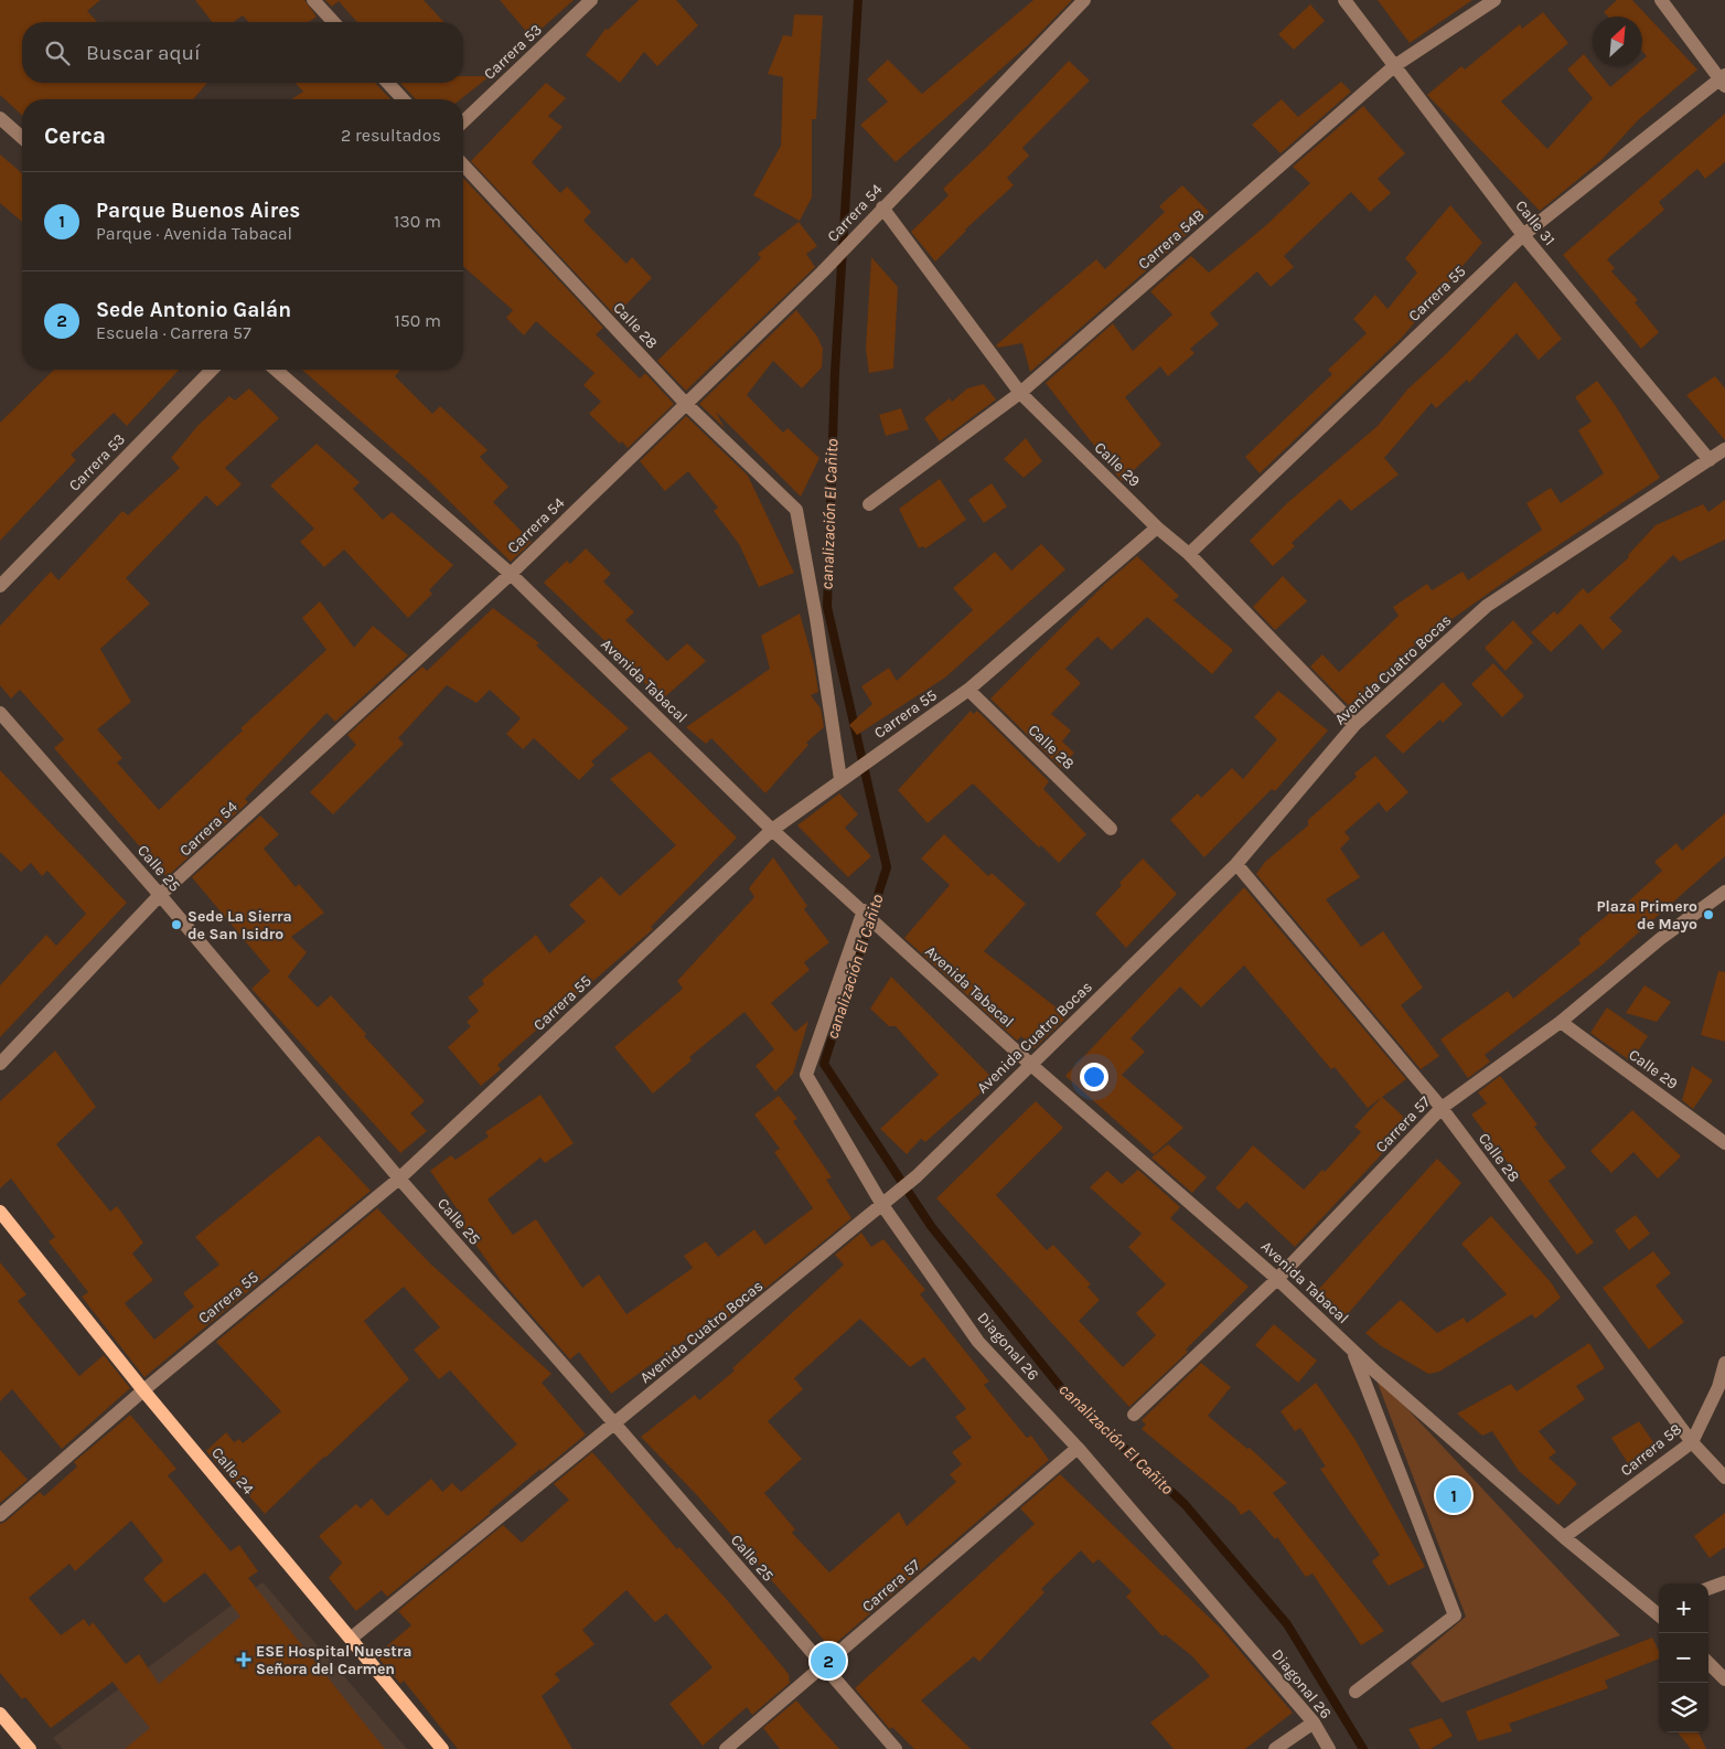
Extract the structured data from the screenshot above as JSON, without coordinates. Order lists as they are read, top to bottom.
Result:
{
  "streets": {
    "main road": ["Calle 24"],
    "street": [
      "Carrera 53",
      "Carrera 54",
      "Calle 31",
      "Carrera 54B",
      "Carrera 55",
      "Calle 28",
      "Calle 29",
      "Avenida Cuatro Bocas",
      "Avenida Tabacal",
      "Calle 25",
      "Carrera 57",
      "Diagonal 26",
      "Carrera 58"
    ]
  },
  "crossings": [
    ["Carrera 54", "Calle 28"],
    ["Carrera 54", "Calle 29"],
    ["Carrera 54", "Avenida Tabacal"],
    ["Carrera 54", "Calle 25"],
    ["Calle 31", "Carrera 54B"],
    ["Calle 31", "Carrera 55"],
    ["Calle 31", "Avenida Cuatro Bocas"],
    ["Carrera 54B", "Calle 29"],
    ["Carrera 55", "Calle 28"],
    ["Carrera 55", "Calle 29"],
    ["Carrera 55", "Avenida Tabacal"],
    ["Carrera 55", "Calle 25"],
    ["Carrera 55", "Calle 24"],
    ["Calle 28", "Avenida Cuatro Bocas"],
    ["Calle 28", "Carrera 57"],
    ["Calle 28", "Carrera 58"],
    ["Calle 29", "Avenida Cuatro Bocas"],
    ["Calle 29", "Carrera 57"],
    ["Avenida Cuatro Bocas", "Avenida Tabacal"],
    ["Avenida Cuatro Bocas", "Calle 25"],
    ["Avenida Cuatro Bocas", "Diagonal 26"],
    ["Avenida Cuatro Bocas", "Calle 24"],
    ["Avenida Tabacal", "Carrera 57"],
    ["Avenida Tabacal", "Diagonal 26"],
    ["Avenida Tabacal", "Carrera 58"],
    ["Calle 25", "Carrera 57"],
    ["Carrera 57", "Diagonal 26"]
  ],
  "water": ["canalización El Cañito"],
  "places": {
    "other": ["Plaza Primero de Mayo", "Sede La Sierra de San Isidro"],
    "health": ["ESE Hospital Nuestra Señora del Carmen"]
  },
  "north": "top right",
  "page": {
    "search": "Buscar aquí",
    "heading": ["Cerca", "2 resultados"],
    "list": [
      {
        "mark": "1",
        "name": "Parque Buenos Aires",
        "note": "Parque · Avenida Tabacal",
        "value": "130 m"
      },
      {
        "mark": "2",
        "name": "Sede Antonio Galán",
        "note": "Escuela · Carrera 57",
        "value": "150 m"
      }
    ],
    "pins": ["1", "2"],
    "map_buttons": ["+", "−"]
  }
}
